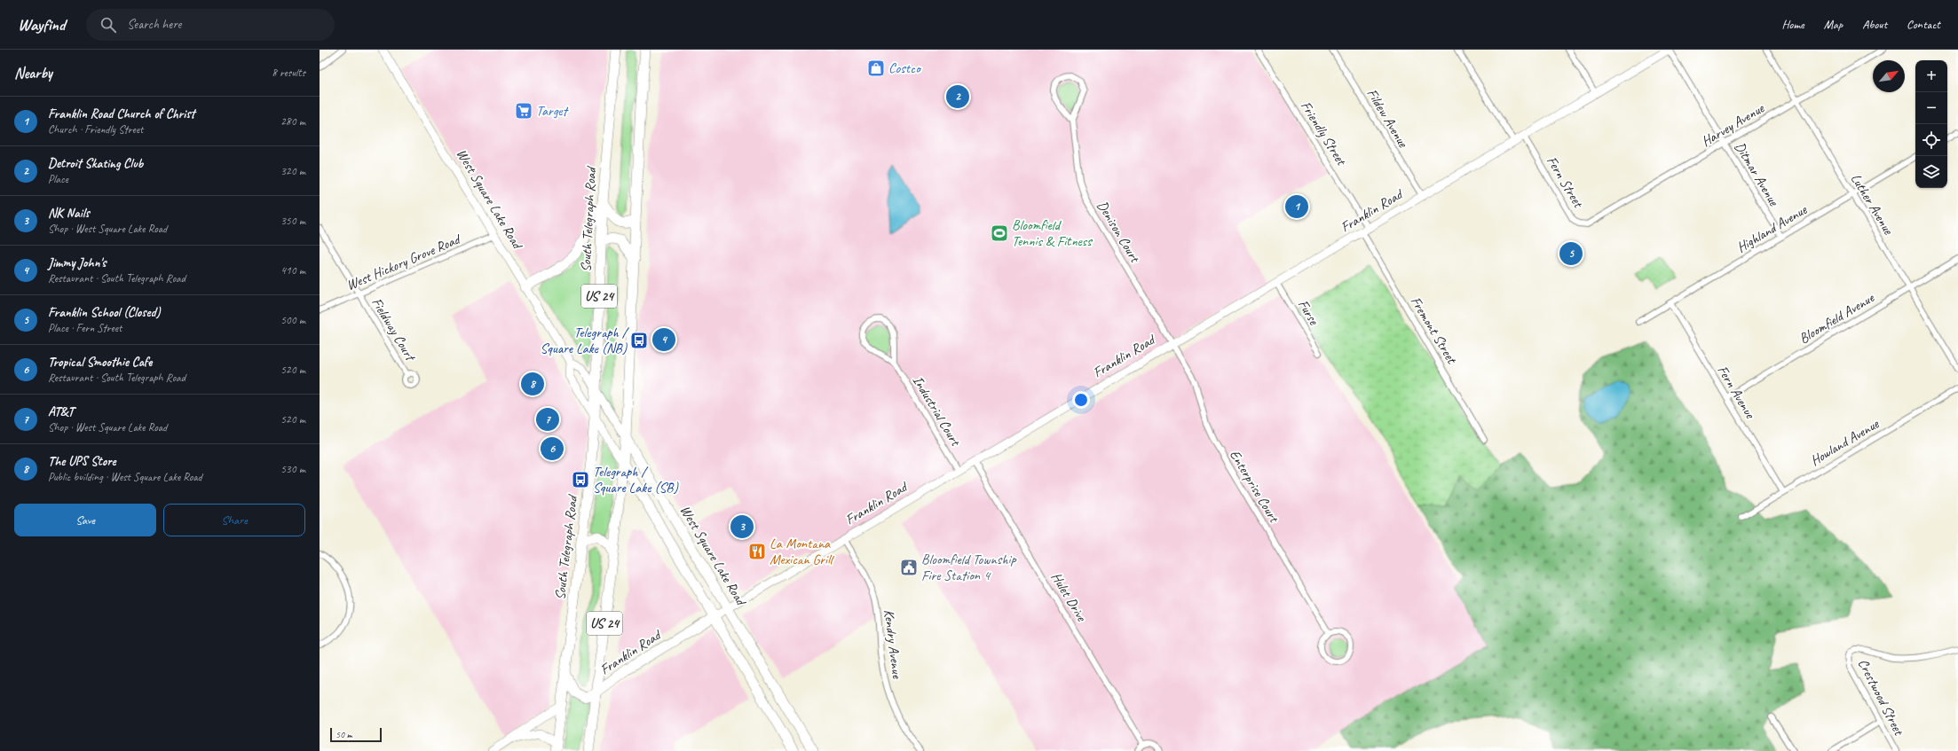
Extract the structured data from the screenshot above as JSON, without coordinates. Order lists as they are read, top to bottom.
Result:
{
  "streets": {
    "highway": [
      "West Square Lake Road",
      "Franklin Road",
      "South Telegraph Road",
      "US 24"
    ],
    "street": [
      "Fildew Avenue",
      "Harvey Avenue",
      "Friendly Street",
      "Ditmar Avenue",
      "Fern Street",
      "Luther Avenue",
      "Highland Avenue",
      "Denison Court",
      "West Hickory Grove Road",
      "Furse",
      "Bloomfield Avenue",
      "Fieldway Court",
      "Fremont Street",
      "Fern Avenue",
      "Industrial Court",
      "Howland Avenue",
      "Enterprise Court",
      "Hulet Drive",
      "Kendry Avenue",
      "Crestwood Street"
    ]
  },
  "crossings": [
    ["Fildew Avenue", "Franklin Road"],
    ["Harvey Avenue", "Ditmar Avenue"],
    ["Harvey Avenue", "Fern Street"],
    ["Harvey Avenue", "Luther Avenue"],
    ["Friendly Street", "Franklin Road"],
    ["Friendly Street", "Fremont Street"],
    ["Ditmar Avenue", "Franklin Road"],
    ["Ditmar Avenue", "Highland Avenue"],
    ["Fern Street", "Franklin Road"],
    ["West Square Lake Road", "Franklin Road"],
    ["West Square Lake Road", "South Telegraph Road"],
    ["West Square Lake Road", "West Hickory Grove Road"],
    ["West Square Lake Road", "US 24"],
    ["Luther Avenue", "Highland Avenue"],
    ["Luther Avenue", "Bloomfield Avenue"],
    ["Franklin Road", "Denison Court"],
    ["Franklin Road", "US 24"],
    ["Franklin Road", "Furse"],
    ["Franklin Road", "Fremont Street"],
    ["Franklin Road", "Industrial Court"],
    ["Franklin Road", "Enterprise Court"],
    ["Franklin Road", "Hulet Drive"],
    ["Franklin Road", "Kendry Avenue"],
    ["Highland Avenue", "Fern Avenue"],
    ["Denison Court", "Enterprise Court"],
    ["West Hickory Grove Road", "Fieldway Court"],
    ["Bloomfield Avenue", "Fern Avenue"],
    ["Fern Avenue", "Howland Avenue"]
  ],
  "places": {
    "shop": ["Costco"],
    "supermarket": ["Target"],
    "sports": ["Bloomfield Tennis & Fitness"],
    "bus stop": ["Telegraph / Square Lake (NB)", "Telegraph / Square Lake (SB)"],
    "restaurant": ["La Montana Mexican Grill"],
    "public building": ["Bloomfield Township Fire Station 4"]
  },
  "scale_bar": "50 m",
  "north": "top right",
  "page": {
    "header": "Wayfind",
    "search": "Search here",
    "nav": [
      "Home",
      "Map",
      "About",
      "Contact"
    ],
    "heading": ["Nearby", "8 results"],
    "map_buttons": ["+", "−"],
    "pins": [
      "2",
      "1",
      "5",
      "4",
      "8",
      "7",
      "6",
      "3"
    ],
    "list": [
      {
        "mark": "1",
        "name": "Franklin Road Church of Christ",
        "note": "Church · Friendly Street",
        "value": "280 m"
      },
      {
        "mark": "2",
        "name": "Detroit Skating Club",
        "note": "Place",
        "value": "320 m"
      },
      {
        "mark": "3",
        "name": "NK Nails",
        "note": "Shop · West Square Lake Road",
        "value": "350 m"
      },
      {
        "mark": "4",
        "name": "Jimmy John's",
        "note": "Restaurant · South Telegraph Road",
        "value": "410 m"
      },
      {
        "mark": "5",
        "name": "Franklin School (Closed)",
        "note": "Place · Fern Street",
        "value": "500 m"
      },
      {
        "mark": "6",
        "name": "Tropical Smoothie Cafe",
        "note": "Restaurant · South Telegraph Road",
        "value": "520 m"
      },
      {
        "mark": "7",
        "name": "AT&T",
        "note": "Shop · West Square Lake Road",
        "value": "520 m"
      },
      {
        "mark": "8",
        "name": "The UPS Store",
        "note": "Public building · West Square Lake Road",
        "value": "530 m"
      }
    ],
    "buttons": ["Save", "Share"],
    "scale": "50 m"
  }
}
